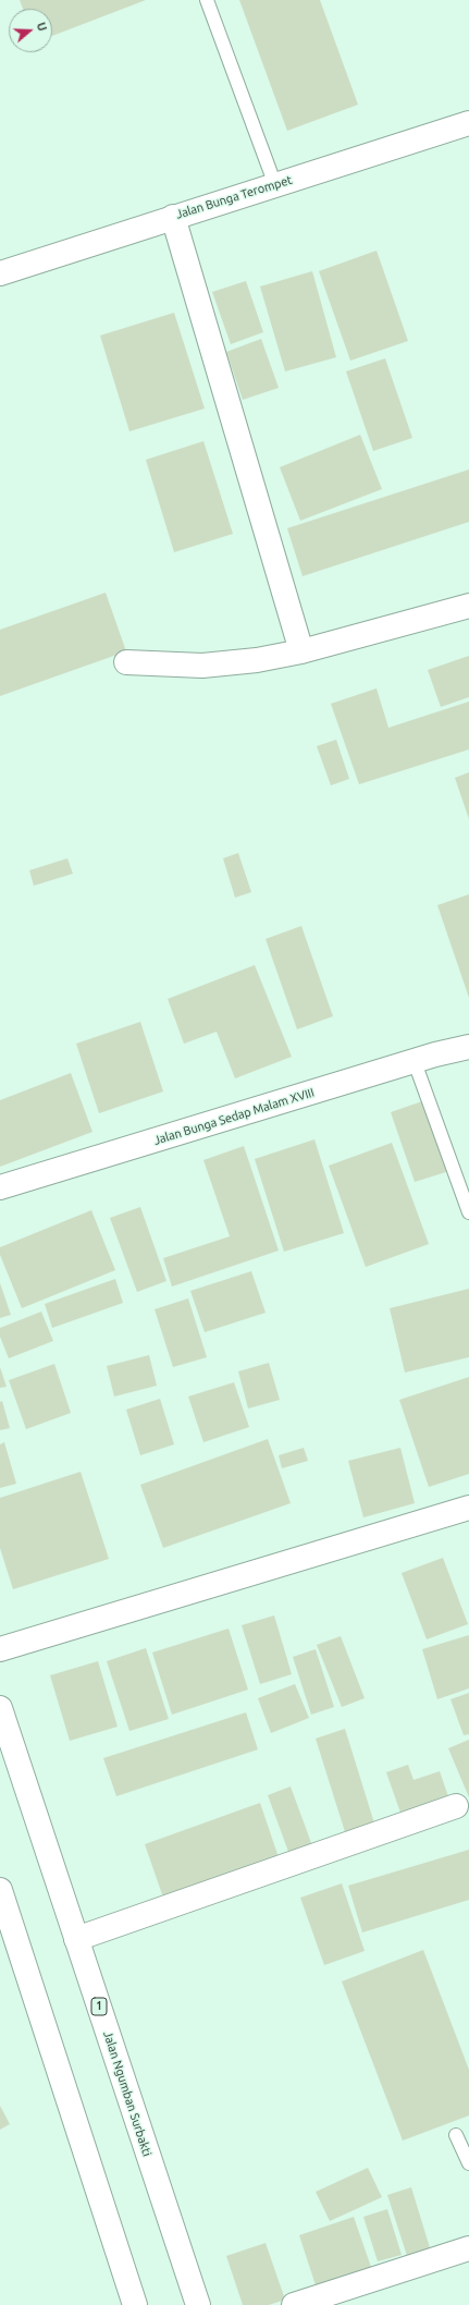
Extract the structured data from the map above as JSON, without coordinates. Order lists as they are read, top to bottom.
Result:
{
  "streets": {
    "main road": [
      "Jalan Bunga Terompet",
      "Jalan Bunga Sedap Malam XVIII",
      "1",
      "Jalan Ngumban Surbakti"
    ]
  },
  "north": "right"
}
